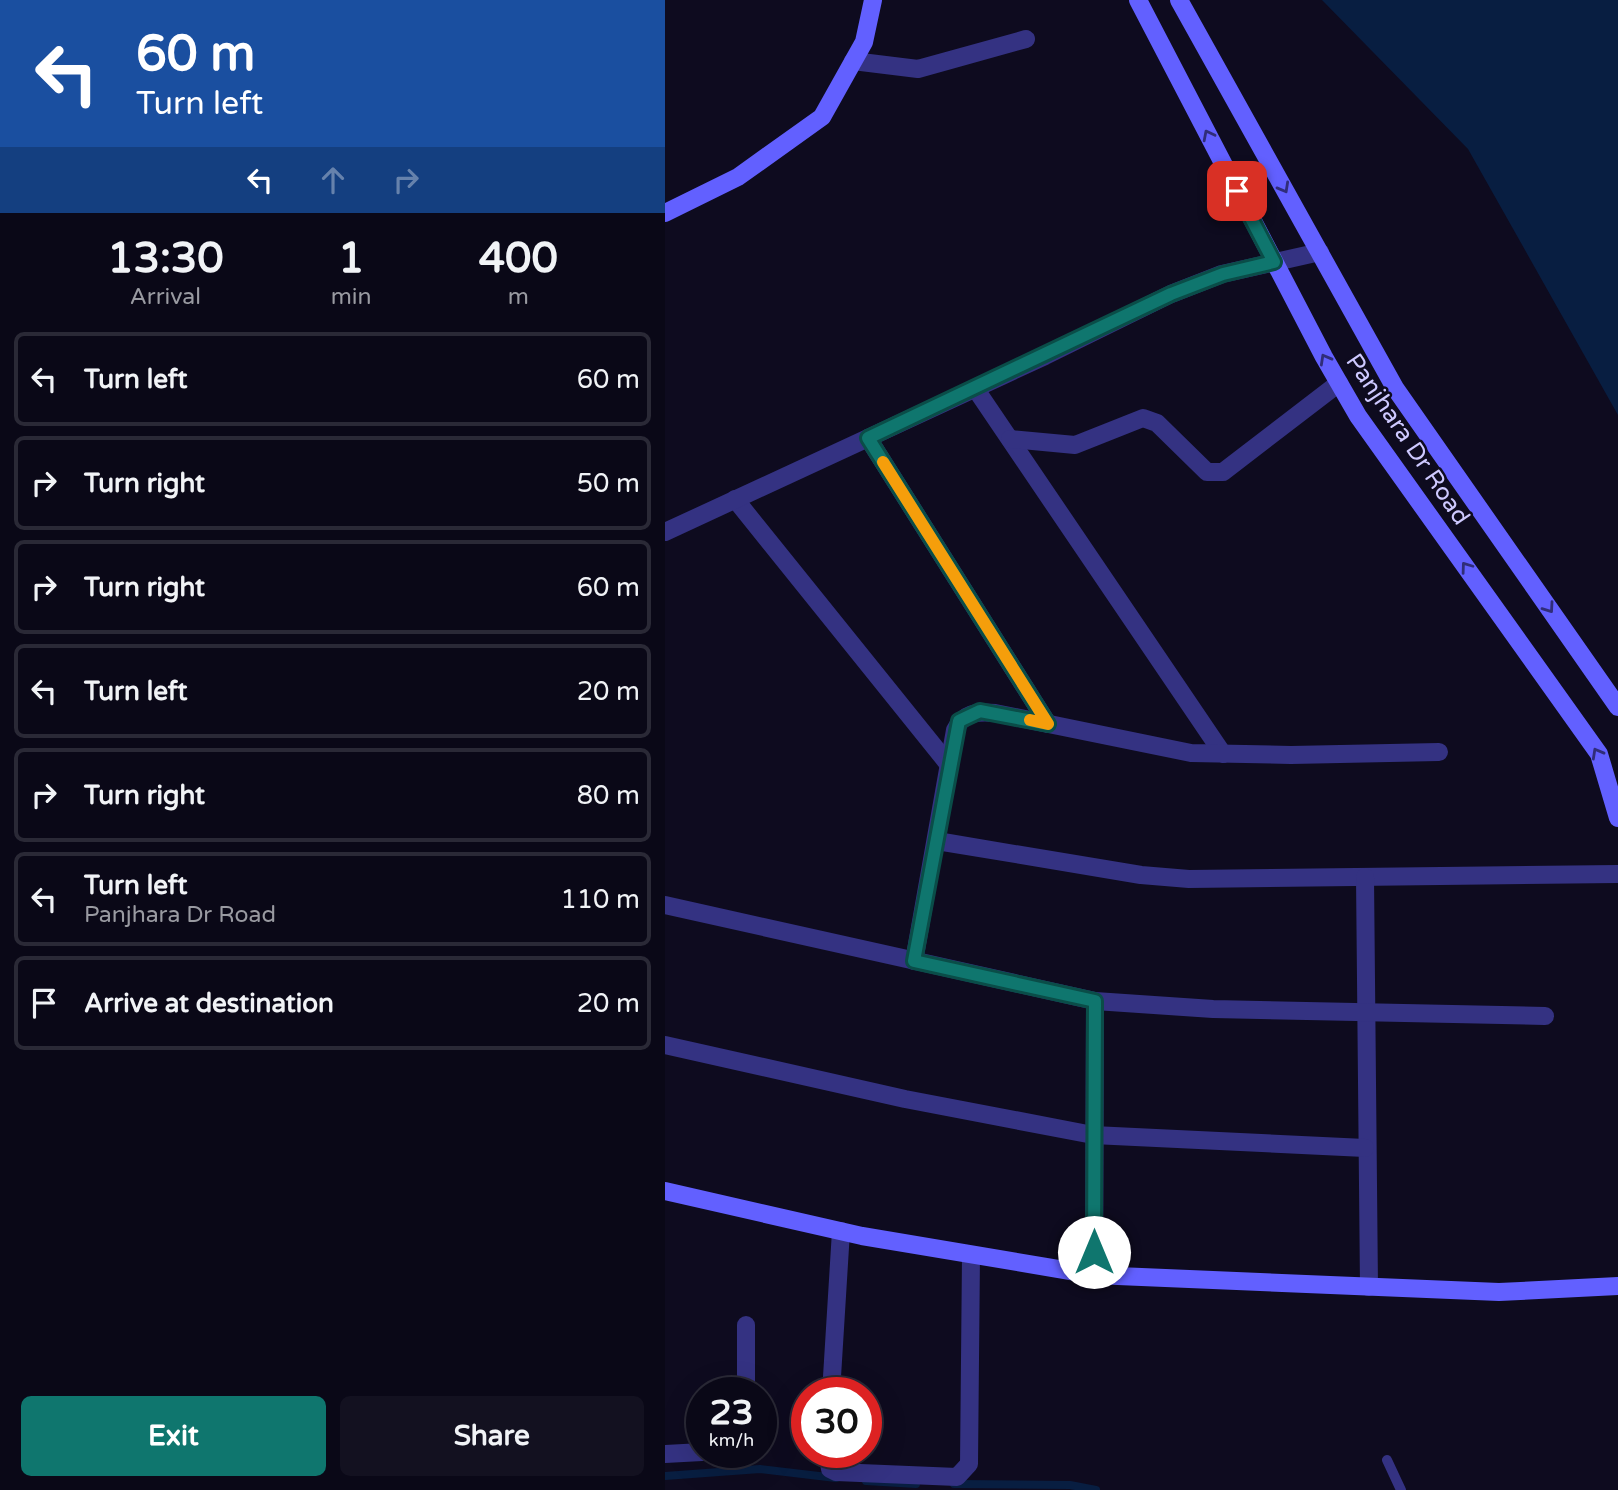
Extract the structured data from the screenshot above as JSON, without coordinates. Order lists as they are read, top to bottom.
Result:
{
  "streets": {
    "street": ["Panjhara Dr Road"]
  },
  "page": {
    "turn": ["60 m", "Turn left"],
    "eta": [
      "13:30",
      "Arrival",
      "1",
      "min",
      "400",
      "m"
    ],
    "list": [
      {
        "name": "Turn left",
        "value": "60 m"
      },
      {
        "name": "Turn right",
        "value": "50 m"
      },
      {
        "name": "Turn right",
        "value": "60 m"
      },
      {
        "name": "Turn left",
        "value": "20 m"
      },
      {
        "name": "Turn right",
        "value": "80 m"
      },
      {
        "name": "Turn left",
        "note": "Panjhara Dr Road",
        "value": "110 m"
      },
      {
        "name": "Arrive at destination",
        "value": "20 m"
      }
    ],
    "speed": "23 km/h",
    "limit": "30",
    "buttons": ["Exit", "Share"]
  }
}
